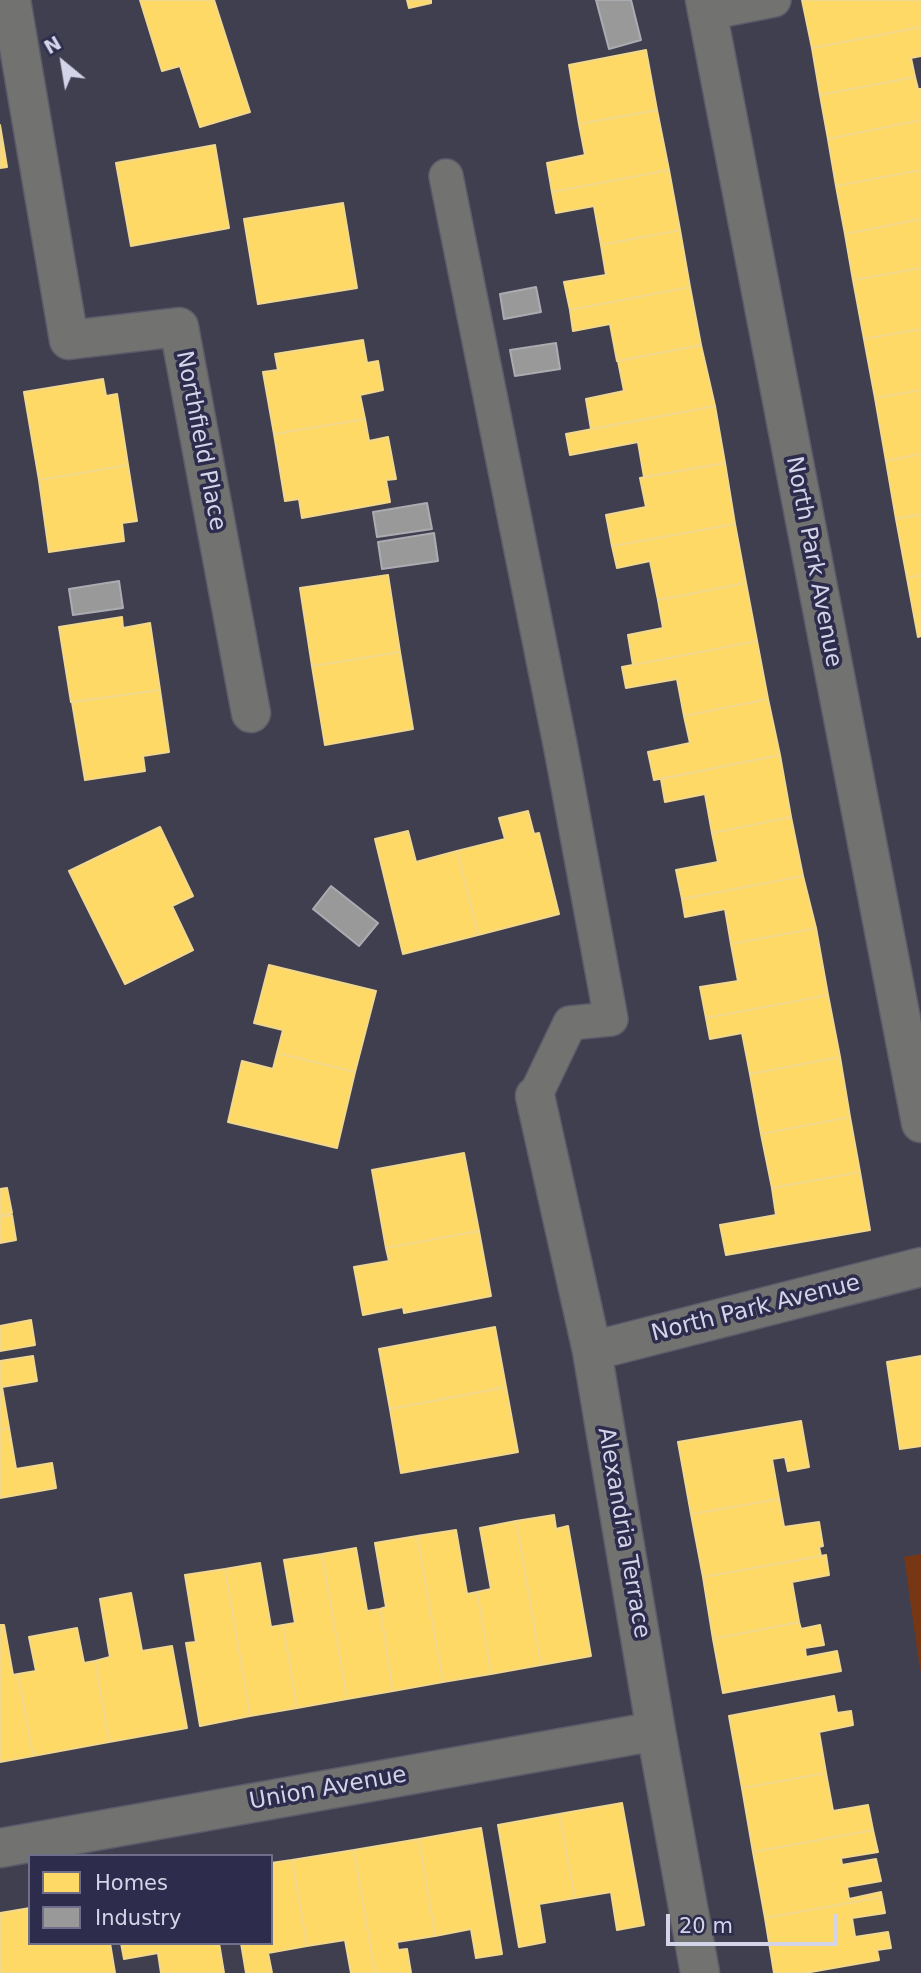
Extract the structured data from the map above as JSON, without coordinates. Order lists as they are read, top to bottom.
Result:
{
  "streets": {
    "street": [
      "Northfield Place",
      "North Park Avenue",
      "Alexandria Terrace",
      "Union Avenue"
    ]
  },
  "crossings": [
    ["North Park Avenue", "Alexandria Terrace"],
    ["Alexandria Terrace", "Union Avenue"]
  ],
  "legend": ["Homes", "Industry"],
  "scale_bar": "20 m",
  "north": "top left"
}
